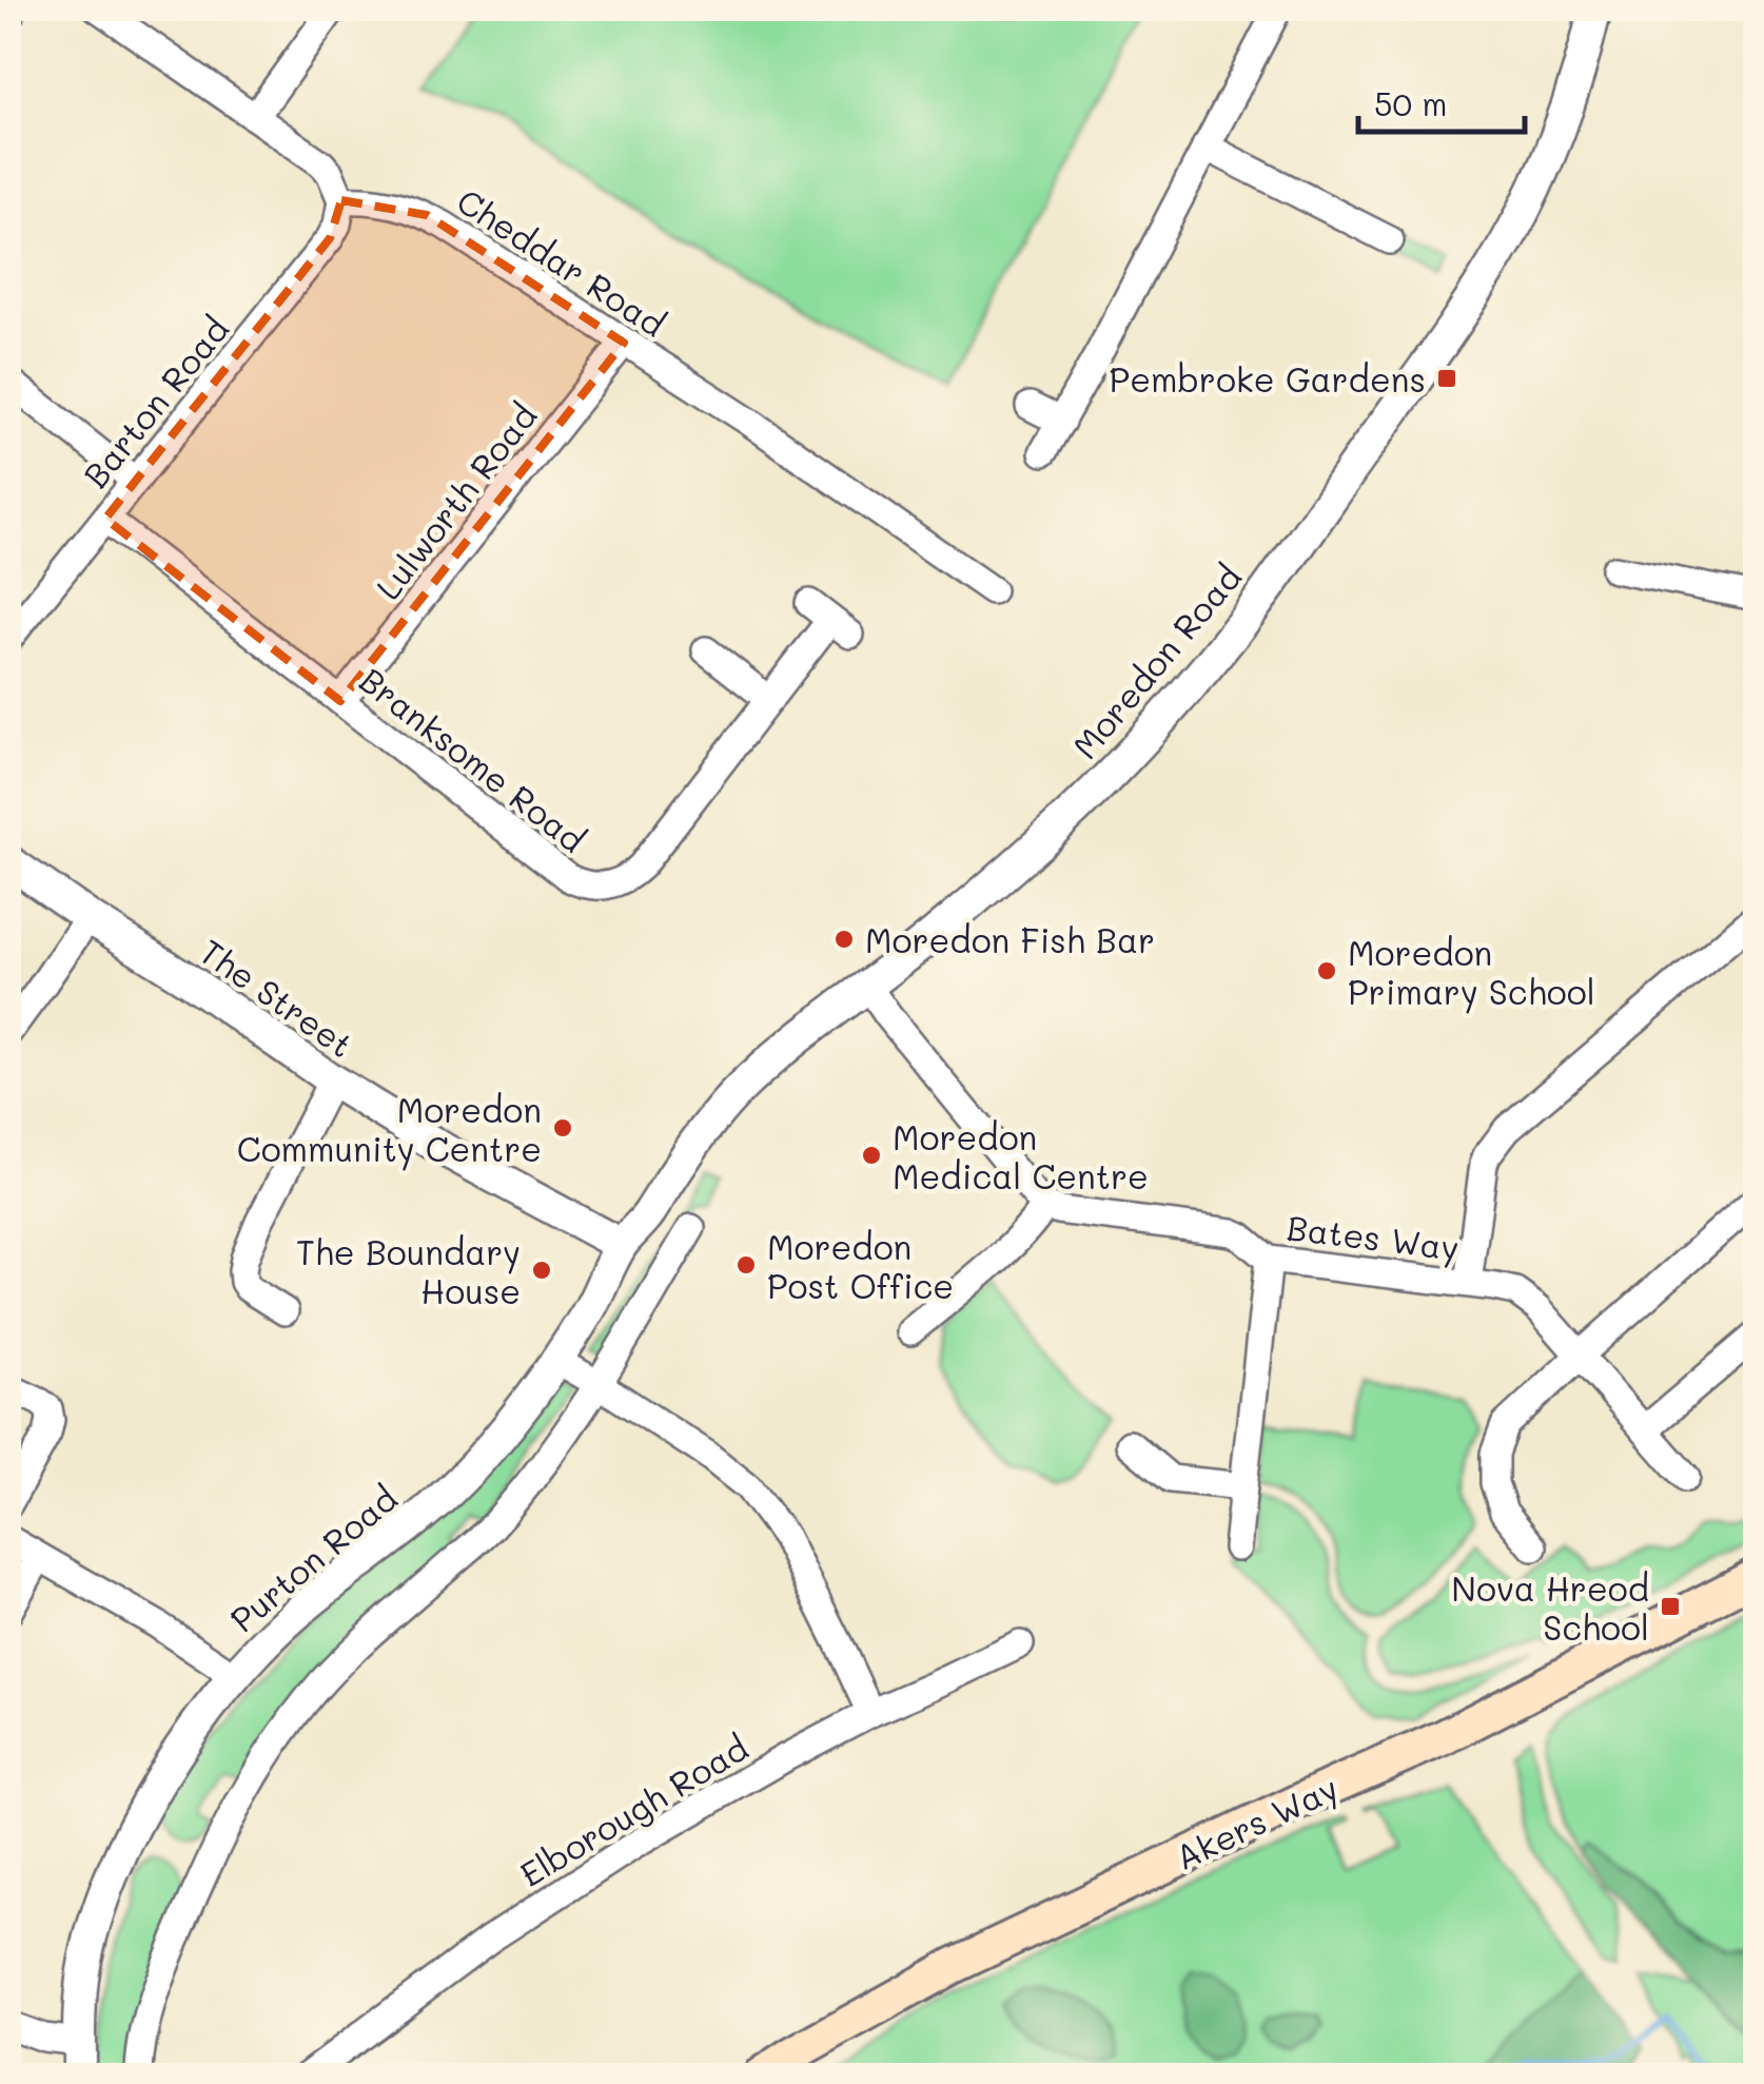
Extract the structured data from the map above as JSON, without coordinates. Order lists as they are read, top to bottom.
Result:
{
  "streets": {
    "main road": ["Akers Way"],
    "street": [
      "Cheddar Road",
      "Barton Road",
      "Lulworth Road",
      "Moredon Road",
      "Branksome Road",
      "The Street",
      "Bates Way",
      "Purton Road",
      "Elborough Road"
    ]
  },
  "crossings": [
    ["Cheddar Road", "Barton Road"],
    ["Cheddar Road", "Lulworth Road"],
    ["Barton Road", "Branksome Road"],
    ["Lulworth Road", "Branksome Road"],
    ["Moredon Road", "The Street"],
    ["Moredon Road", "Purton Road"],
    ["The Street", "Purton Road"]
  ],
  "places": {
    "transit": ["Pembroke Gardens", "Nova Hreod School"],
    "other": [
      "Moredon Fish Bar",
      "Moredon Primary School",
      "Moredon Community Centre",
      "Moredon Medical Centre",
      "Moredon Post Office",
      "The Boundary House"
    ]
  },
  "scale_bar": "50 m"
}
